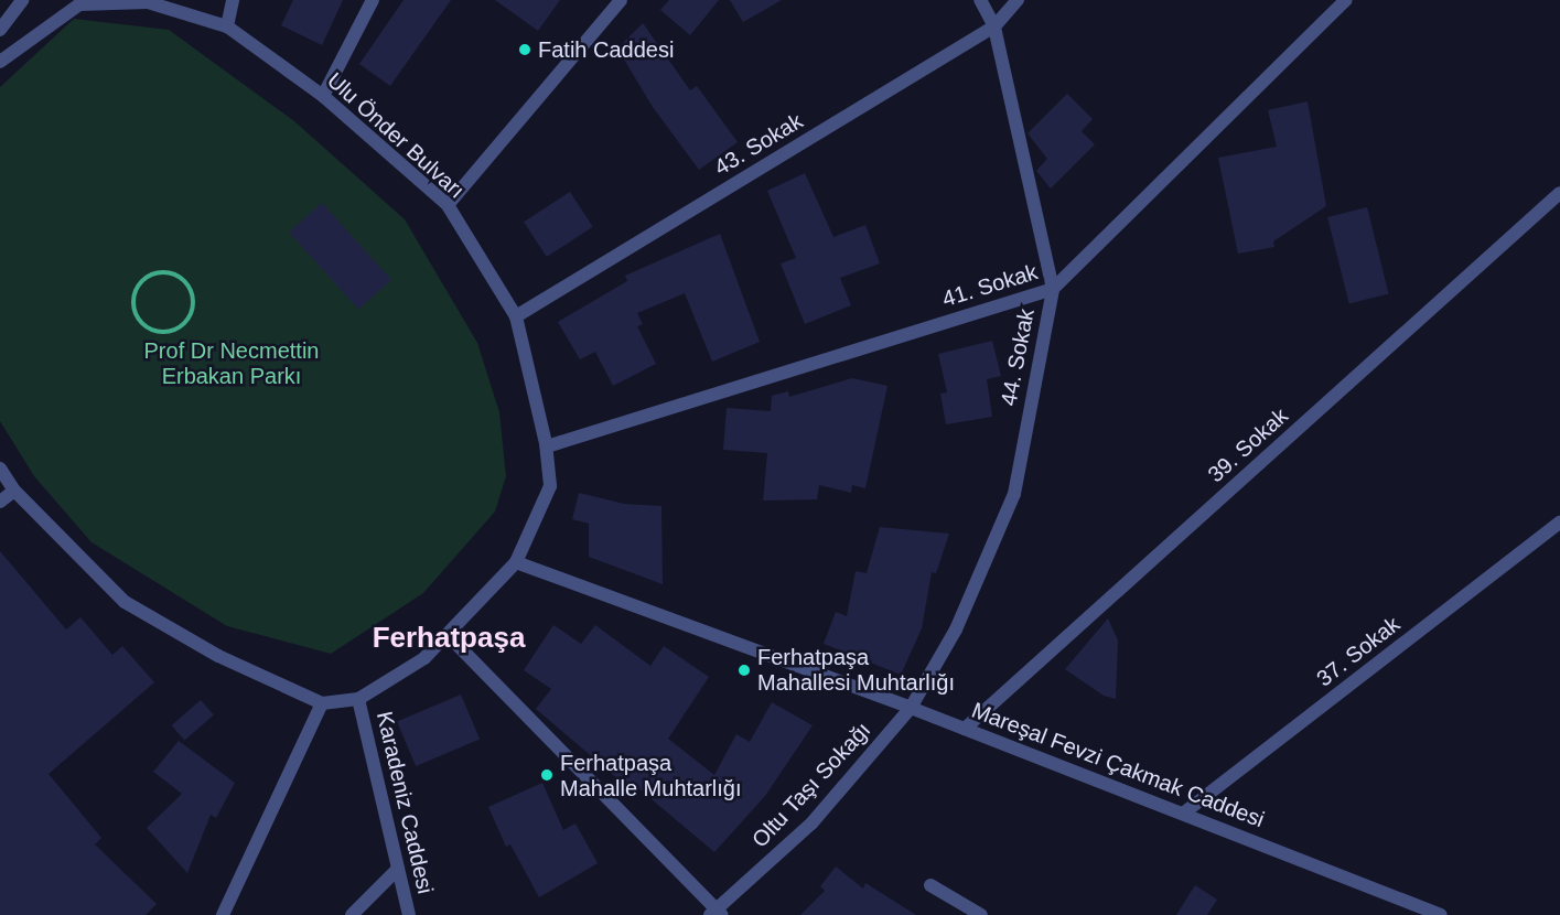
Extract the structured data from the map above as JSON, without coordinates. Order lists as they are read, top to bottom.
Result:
{
  "streets": {
    "street": [
      "Ulu Önder Bulvarı",
      "43. Sokak",
      "41. Sokak",
      "44. Sokak",
      "39. Sokak",
      "37. Sokak",
      "Mareşal Fevzi Çakmak Caddesi",
      "Oltu Taşı Sokağı",
      "Karadeniz Caddesi"
    ]
  },
  "crossings": [
    ["Ulu Önder Bulvarı", "43. Sokak"],
    ["Ulu Önder Bulvarı", "41. Sokak"],
    ["Ulu Önder Bulvarı", "Mareşal Fevzi Çakmak Caddesi"],
    ["Ulu Önder Bulvarı", "Karadeniz Caddesi"],
    ["43. Sokak", "44. Sokak"],
    ["41. Sokak", "44. Sokak"],
    ["44. Sokak", "Mareşal Fevzi Çakmak Caddesi"],
    ["44. Sokak", "Oltu Taşı Sokağı"],
    ["39. Sokak", "Mareşal Fevzi Çakmak Caddesi"],
    ["37. Sokak", "Mareşal Fevzi Çakmak Caddesi"],
    ["Mareşal Fevzi Çakmak Caddesi", "Oltu Taşı Sokağı"]
  ],
  "districts": ["Ferhatpaşa"],
  "parks": ["Prof Dr Necmettin Erbakan Parkı"],
  "places": ["Fatih Caddesi", "Ferhatpaşa Mahallesi Muhtarlığı", "Ferhatpaşa Mahalle Muhtarlığı"]
}
